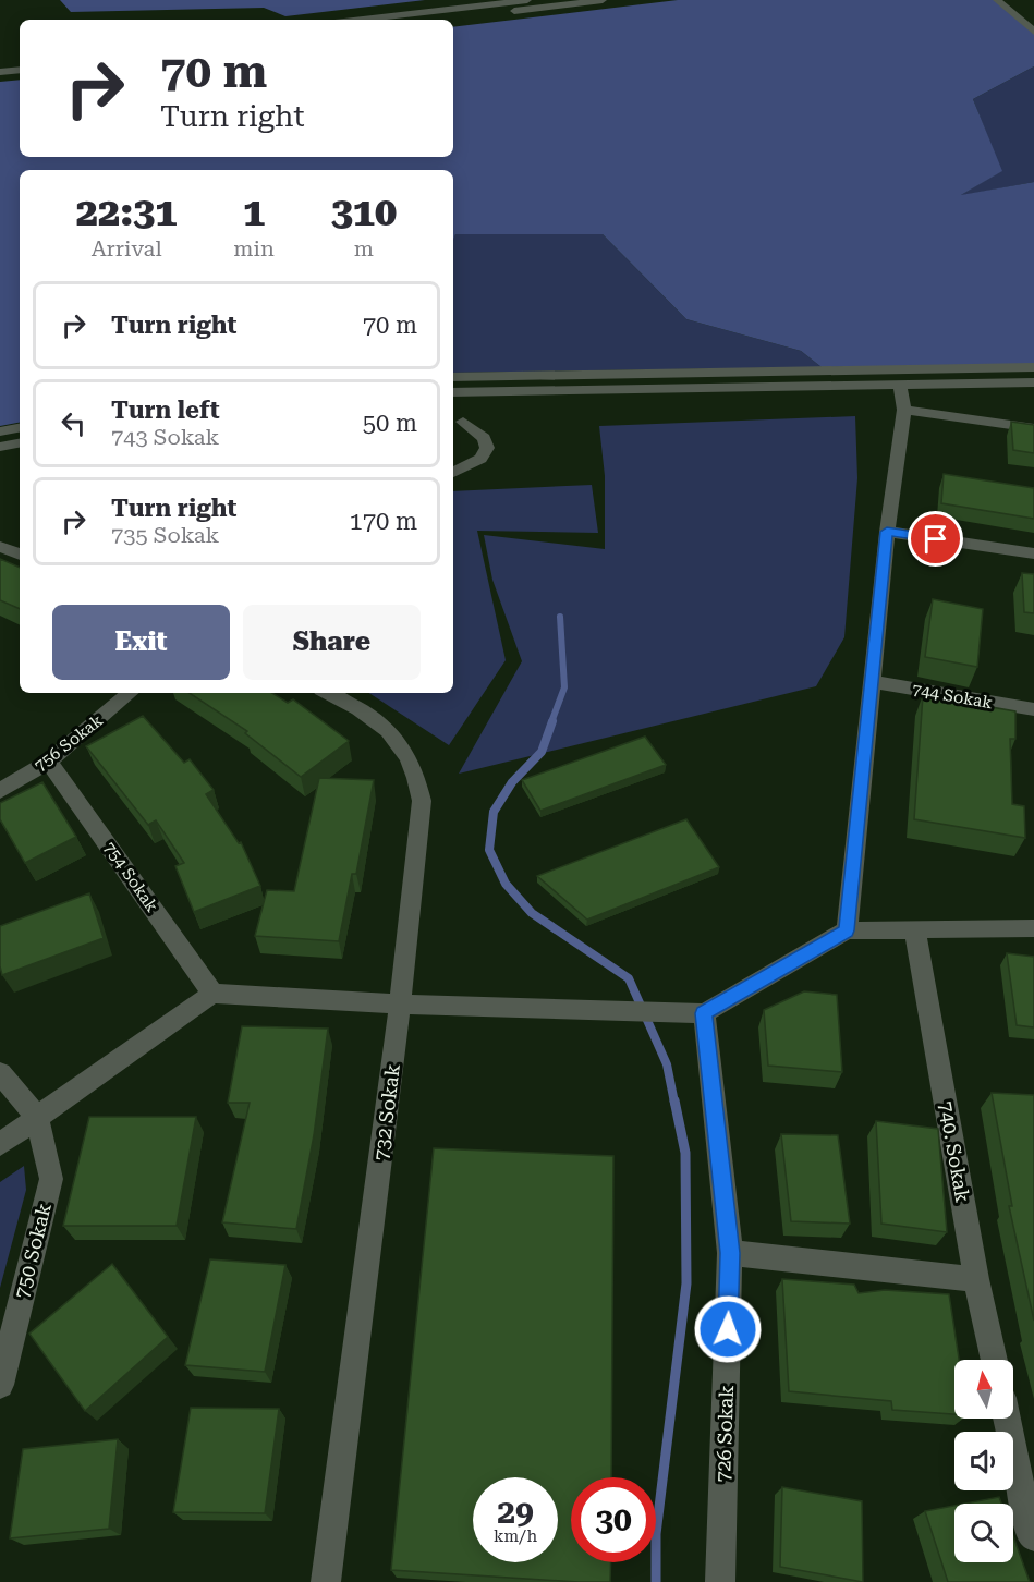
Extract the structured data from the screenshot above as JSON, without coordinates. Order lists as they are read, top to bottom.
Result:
{
  "streets": {
    "street": [
      "744 Sokak",
      "756 Sokak",
      "754 Sokak",
      "732 Sokak",
      "740. Sokak",
      "750 Sokak",
      "726 Sokak"
    ]
  },
  "crossings": [
    ["756 Sokak", "754 Sokak"]
  ],
  "north": "top",
  "page": {
    "turn": ["70 m", "Turn right"],
    "eta": [
      "22:31",
      "Arrival",
      "1",
      "min",
      "310",
      "m"
    ],
    "list": [
      {
        "name": "Turn right",
        "value": "70 m"
      },
      {
        "name": "Turn left",
        "note": "743 Sokak",
        "value": "50 m"
      },
      {
        "name": "Turn right",
        "note": "735 Sokak",
        "value": "170 m"
      }
    ],
    "buttons": ["Exit", "Share"],
    "speed": "29 km/h",
    "limit": "30"
  }
}
